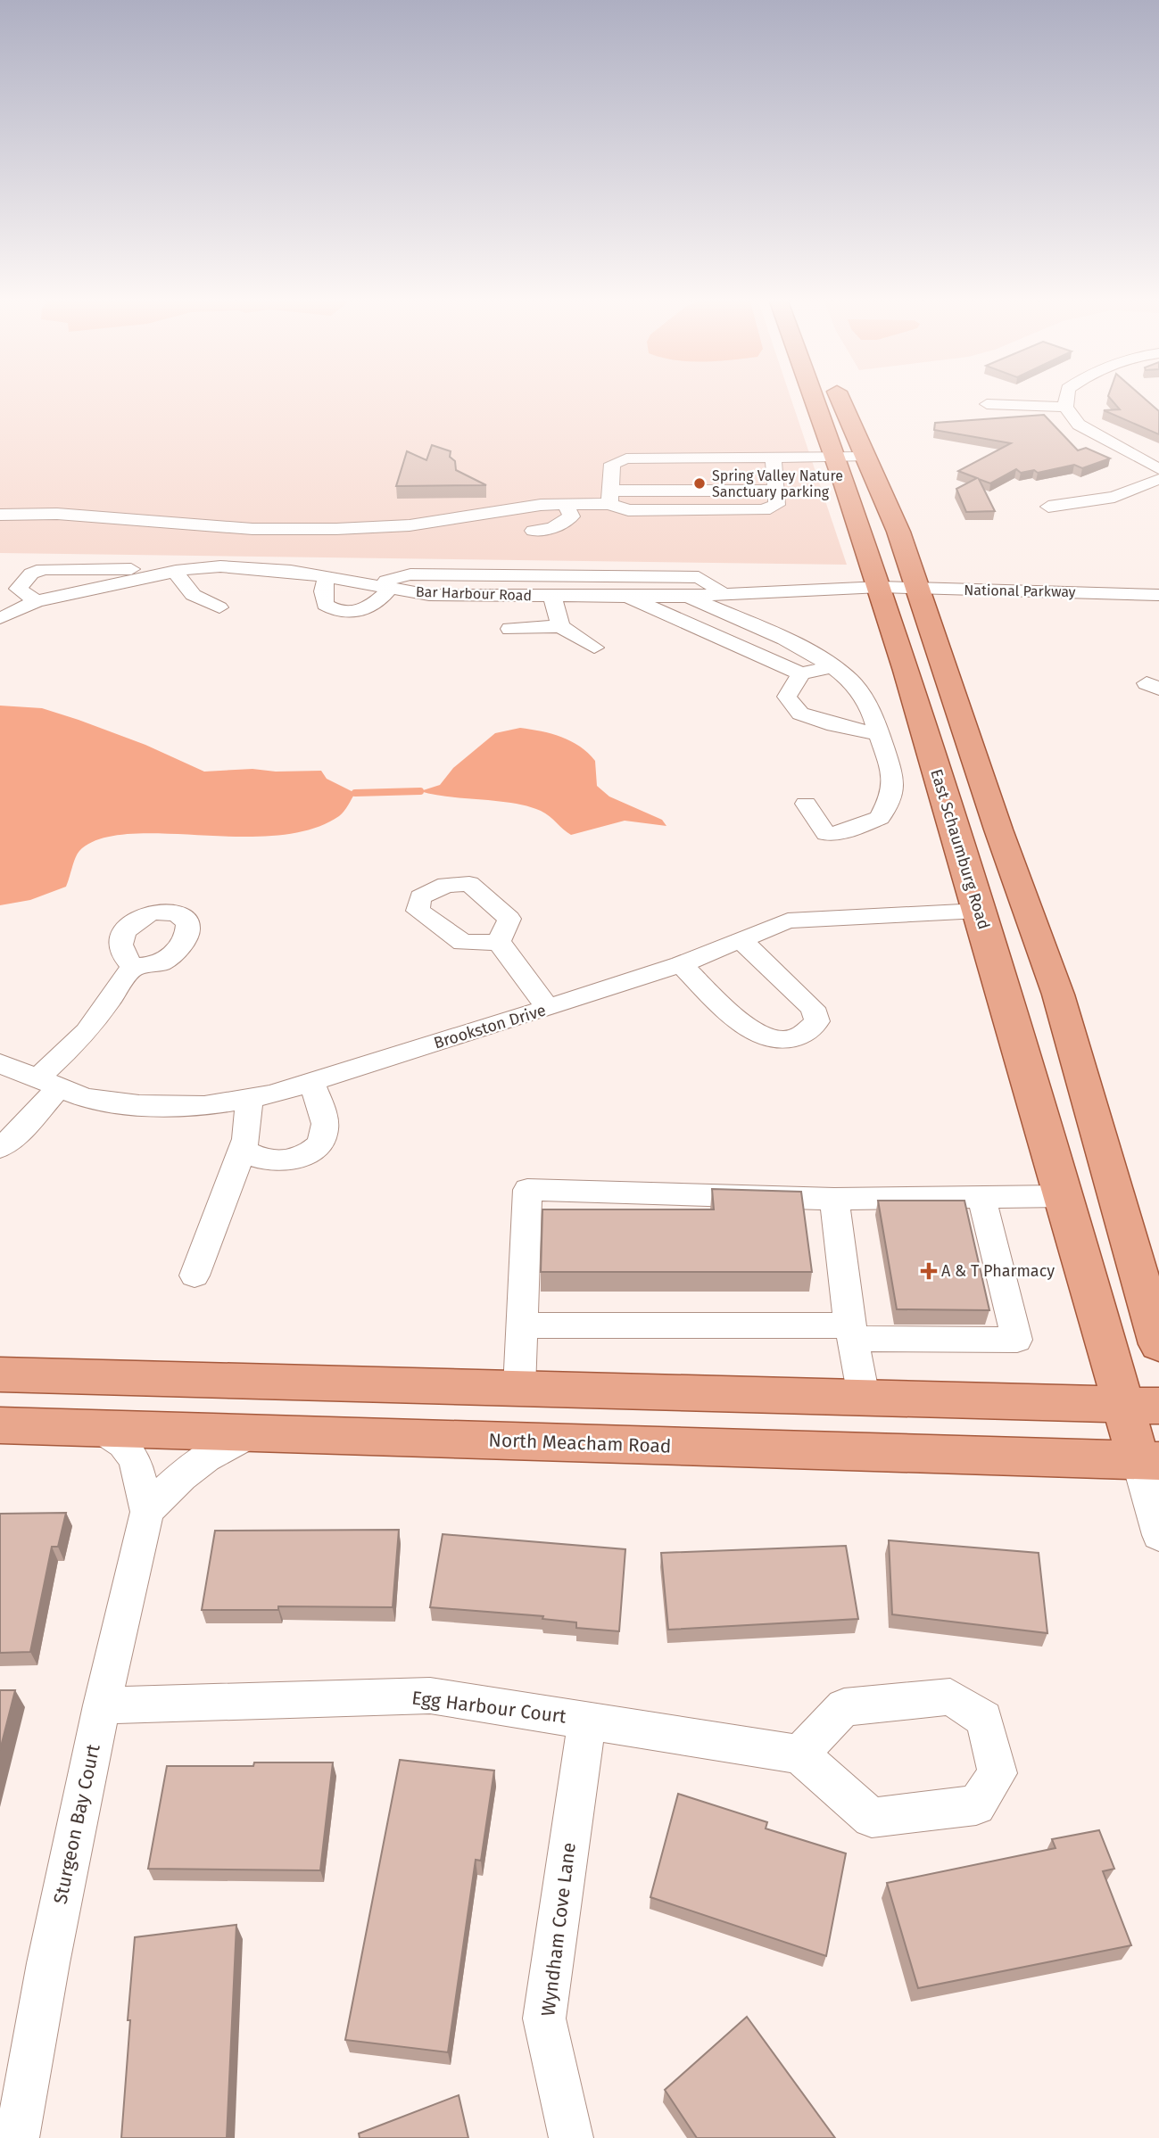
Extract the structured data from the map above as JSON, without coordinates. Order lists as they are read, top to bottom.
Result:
{
  "streets": {
    "main road": ["East Schaumburg Road", "North Meacham Road"],
    "street": [
      "National Parkway",
      "Bar Harbour Road",
      "Brookston Drive",
      "Egg Harbour Court",
      "Sturgeon Bay Court",
      "Wyndham Cove Lane"
    ]
  },
  "crossings": [
    ["National Parkway", "Bar Harbour Road"],
    ["National Parkway", "East Schaumburg Road"],
    ["Bar Harbour Road", "East Schaumburg Road"],
    ["East Schaumburg Road", "Brookston Drive"],
    ["East Schaumburg Road", "North Meacham Road"],
    ["Egg Harbour Court", "Sturgeon Bay Court"],
    ["Egg Harbour Court", "Wyndham Cove Lane"]
  ],
  "places": {
    "other": ["Spring Valley Nature Sanctuary parking"],
    "health": ["A & T Pharmacy"]
  }
}
